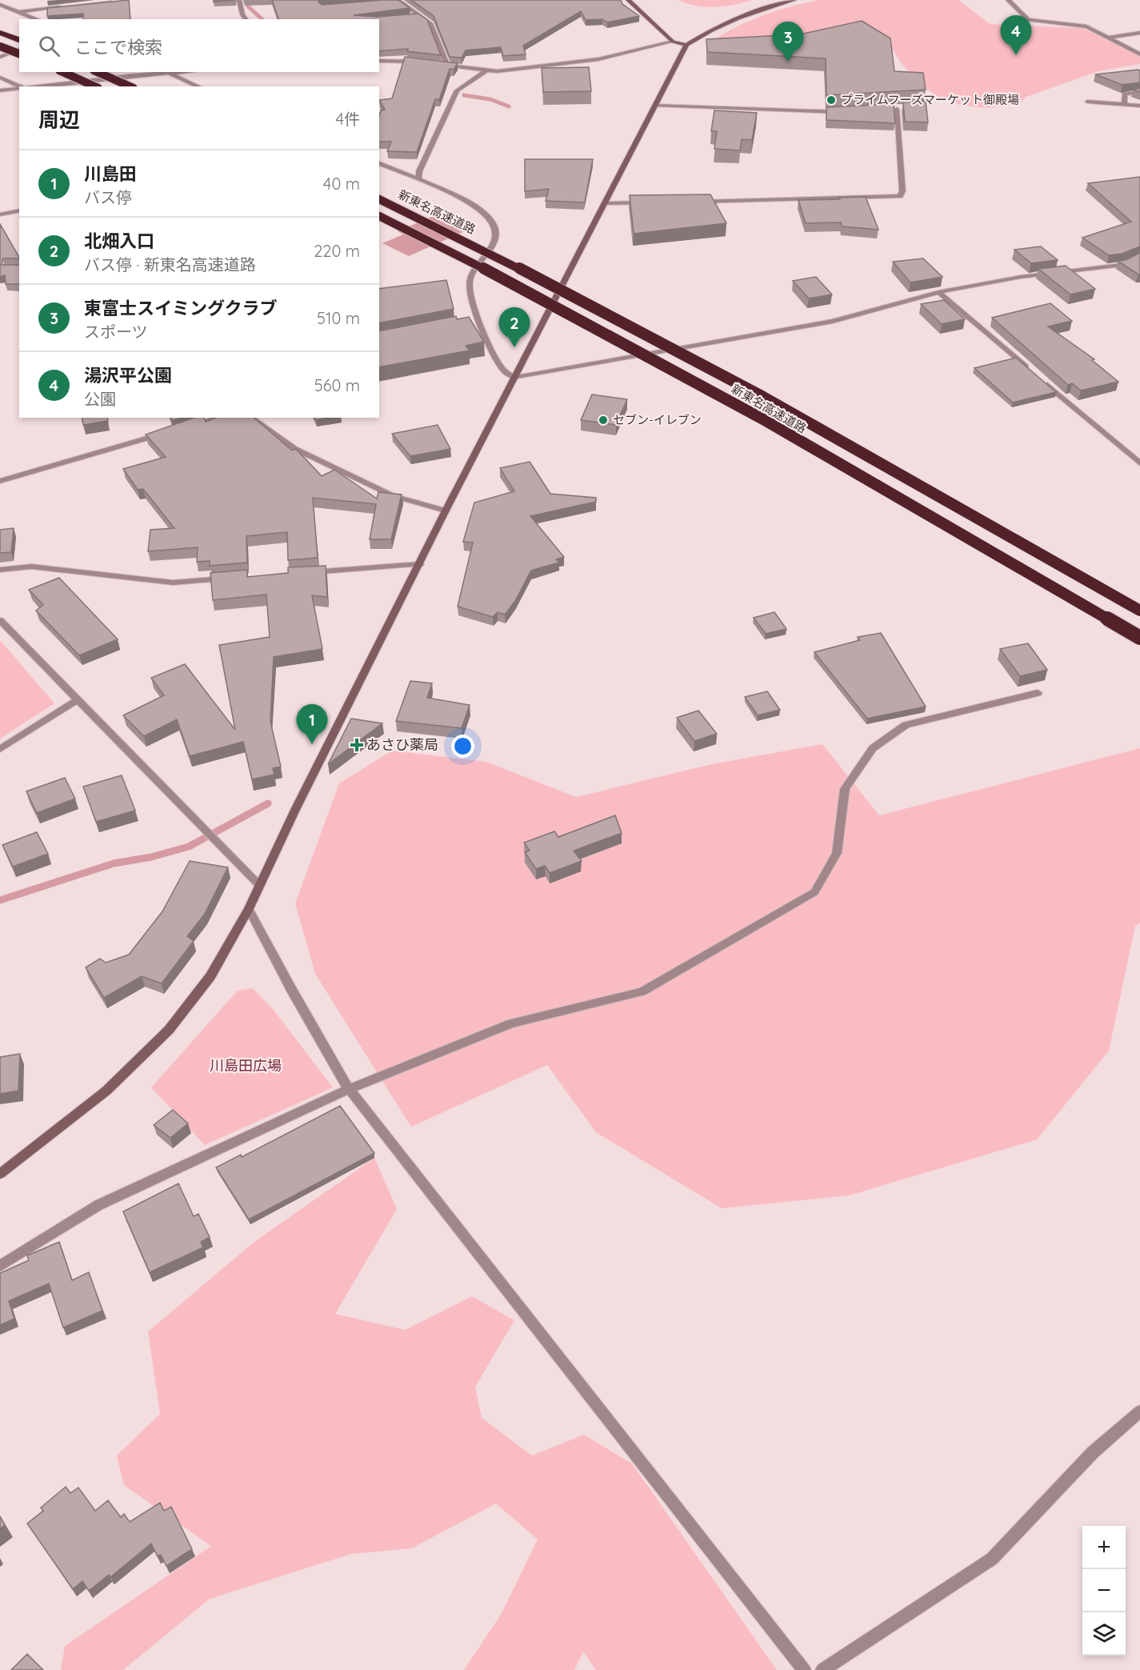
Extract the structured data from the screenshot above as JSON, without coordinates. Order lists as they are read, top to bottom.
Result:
{
  "streets": {
    "highway": ["新東名高速道路"]
  },
  "parks": ["川島田広場"],
  "places": {
    "other": ["プライムフーズマーケット御殿場", "セブン-イレブン"],
    "health": ["あさひ薬局"]
  },
  "page": {
    "pins": [
      "4",
      "3",
      "2",
      "1"
    ],
    "search": "ここで検索",
    "heading": ["周辺", "4件"],
    "list": [
      {
        "mark": "1",
        "name": "川島田",
        "note": "バス停",
        "value": "40 m"
      },
      {
        "mark": "2",
        "name": "北畑入口",
        "note": "バス停 · 新東名高速道路",
        "value": "220 m"
      },
      {
        "mark": "3",
        "name": "東富士スイミングクラブ",
        "note": "スポーツ",
        "value": "510 m"
      },
      {
        "mark": "4",
        "name": "湯沢平公園",
        "note": "公園",
        "value": "560 m"
      }
    ],
    "map_buttons": ["+", "−"]
  }
}
